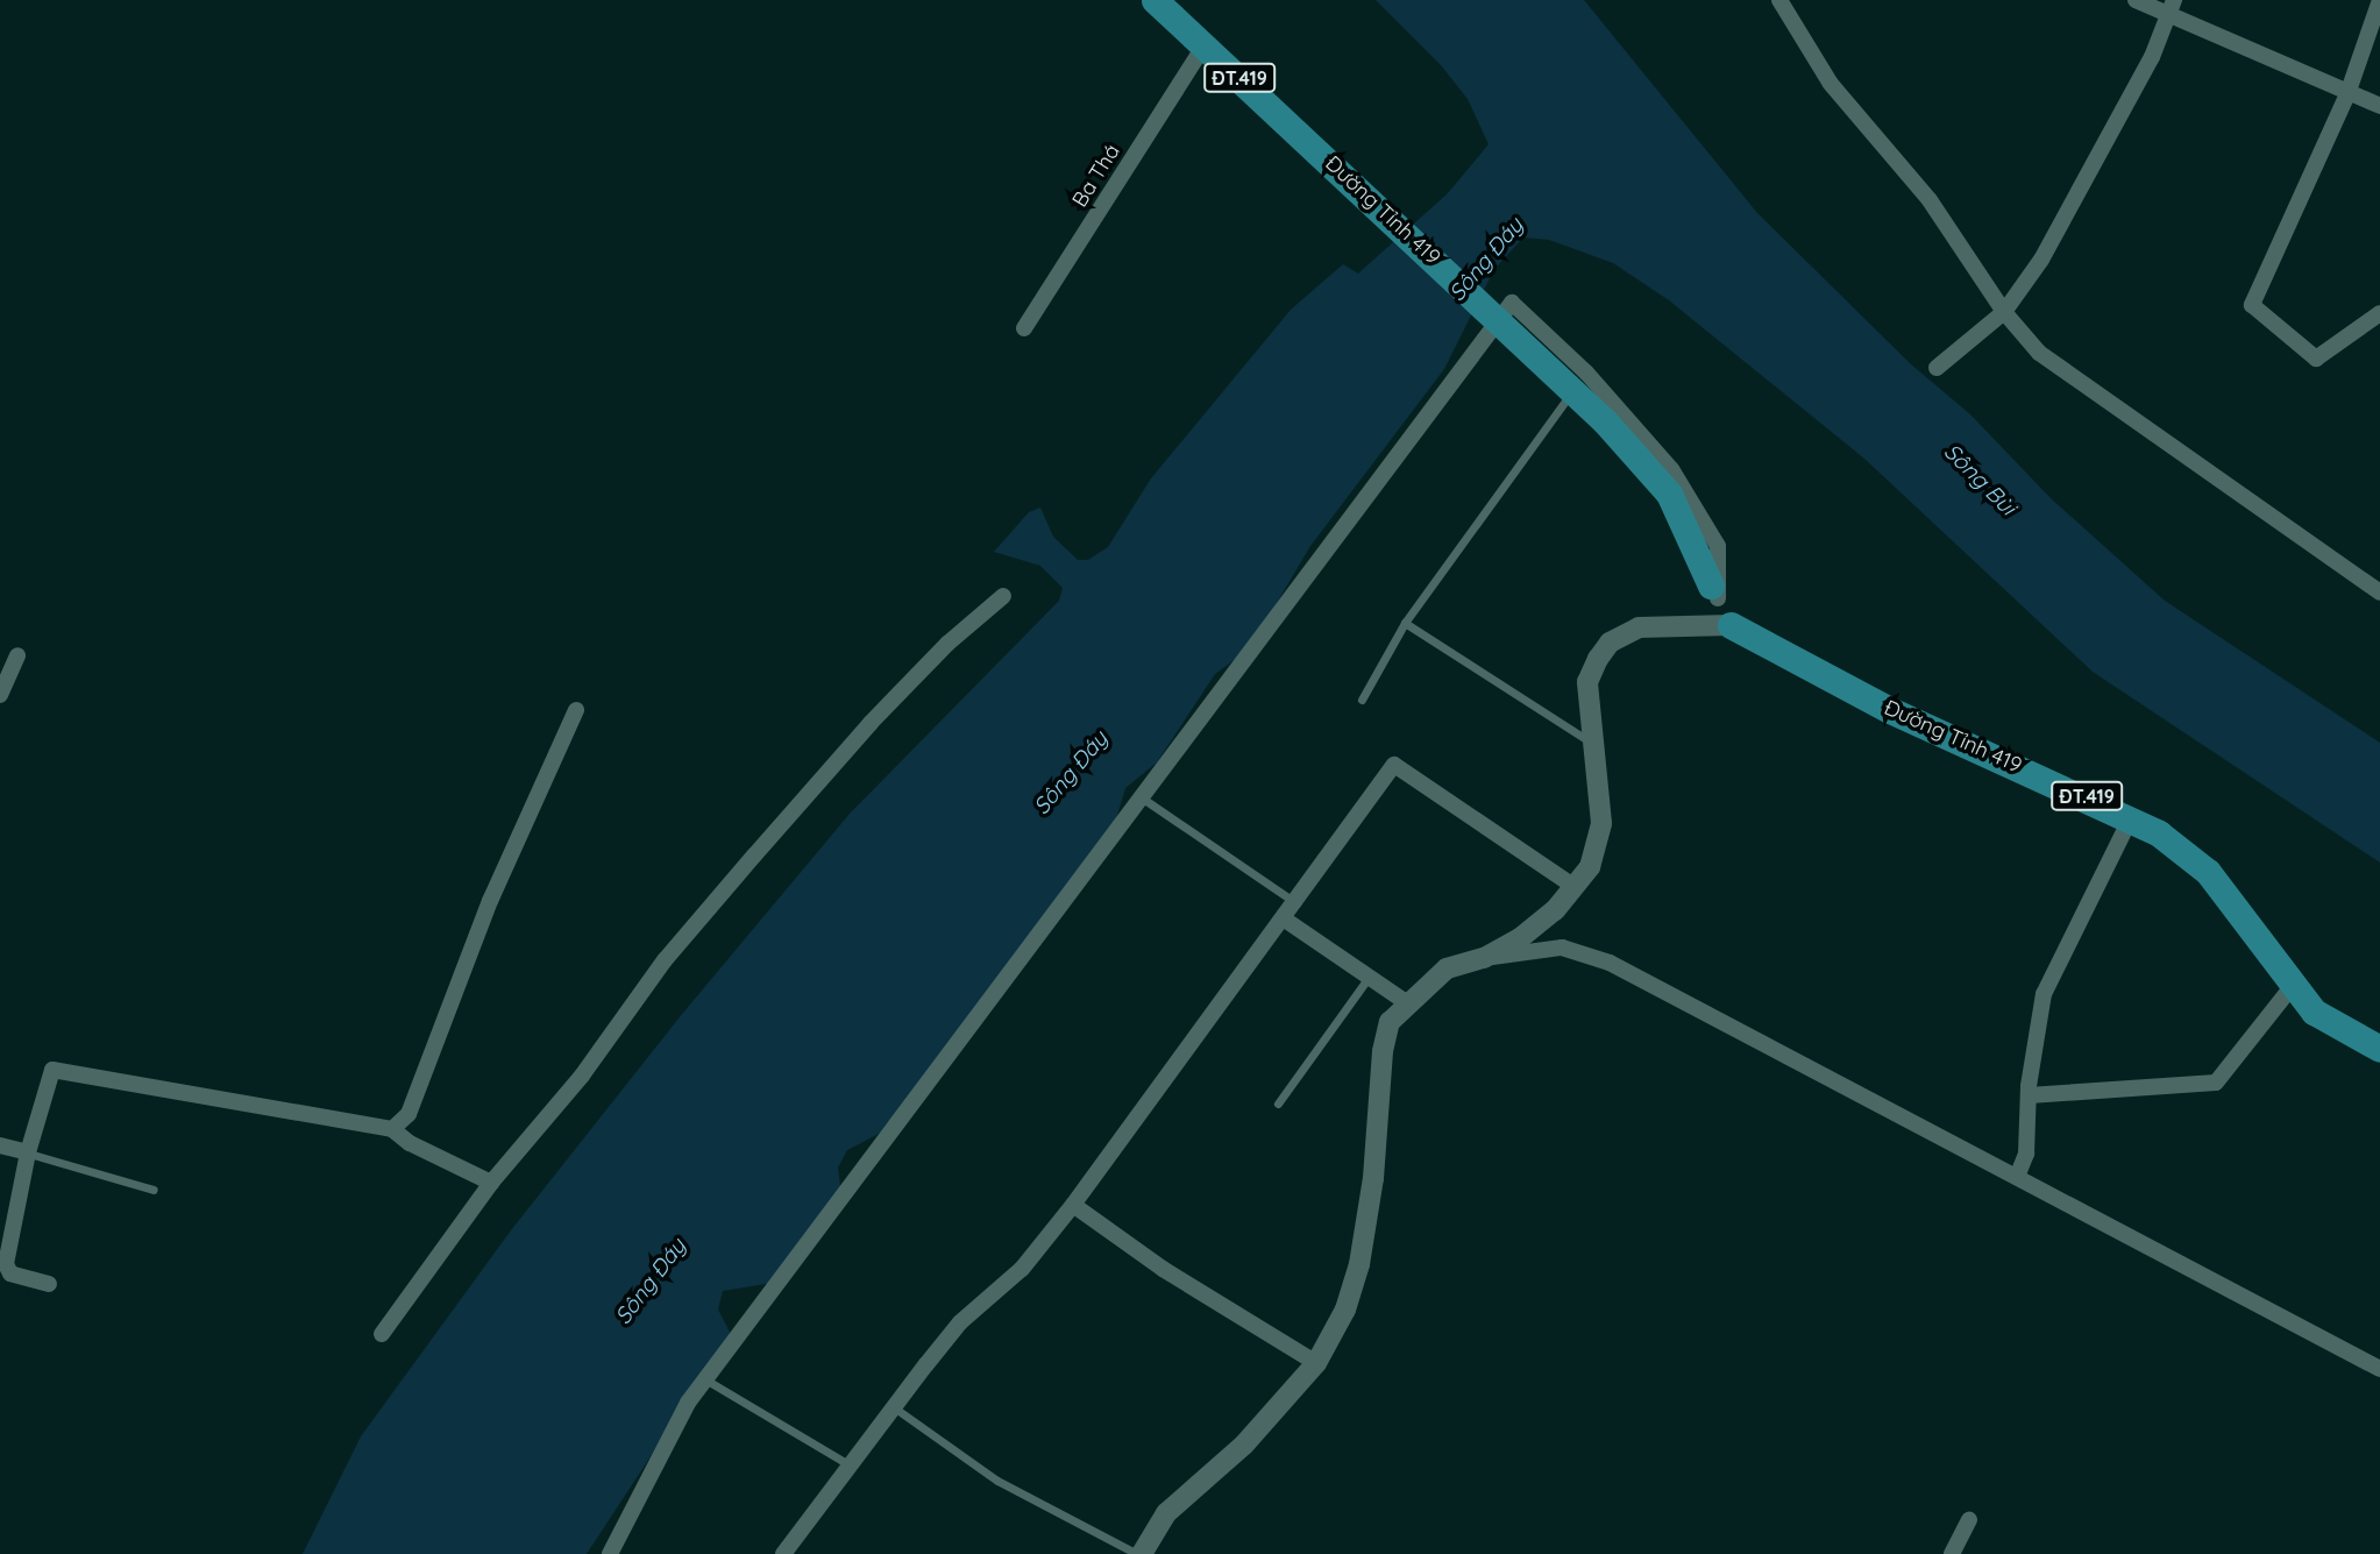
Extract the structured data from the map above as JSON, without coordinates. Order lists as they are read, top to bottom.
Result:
{
  "streets": {
    "main road": ["ĐT.419", "Đường Tỉnh 419"],
    "street": ["Ba Thá"]
  },
  "crossings": [
    ["Ba Thá", "Đường Tỉnh 419"]
  ],
  "water": ["Sông Đáy", "Sông Bùi"]
}
